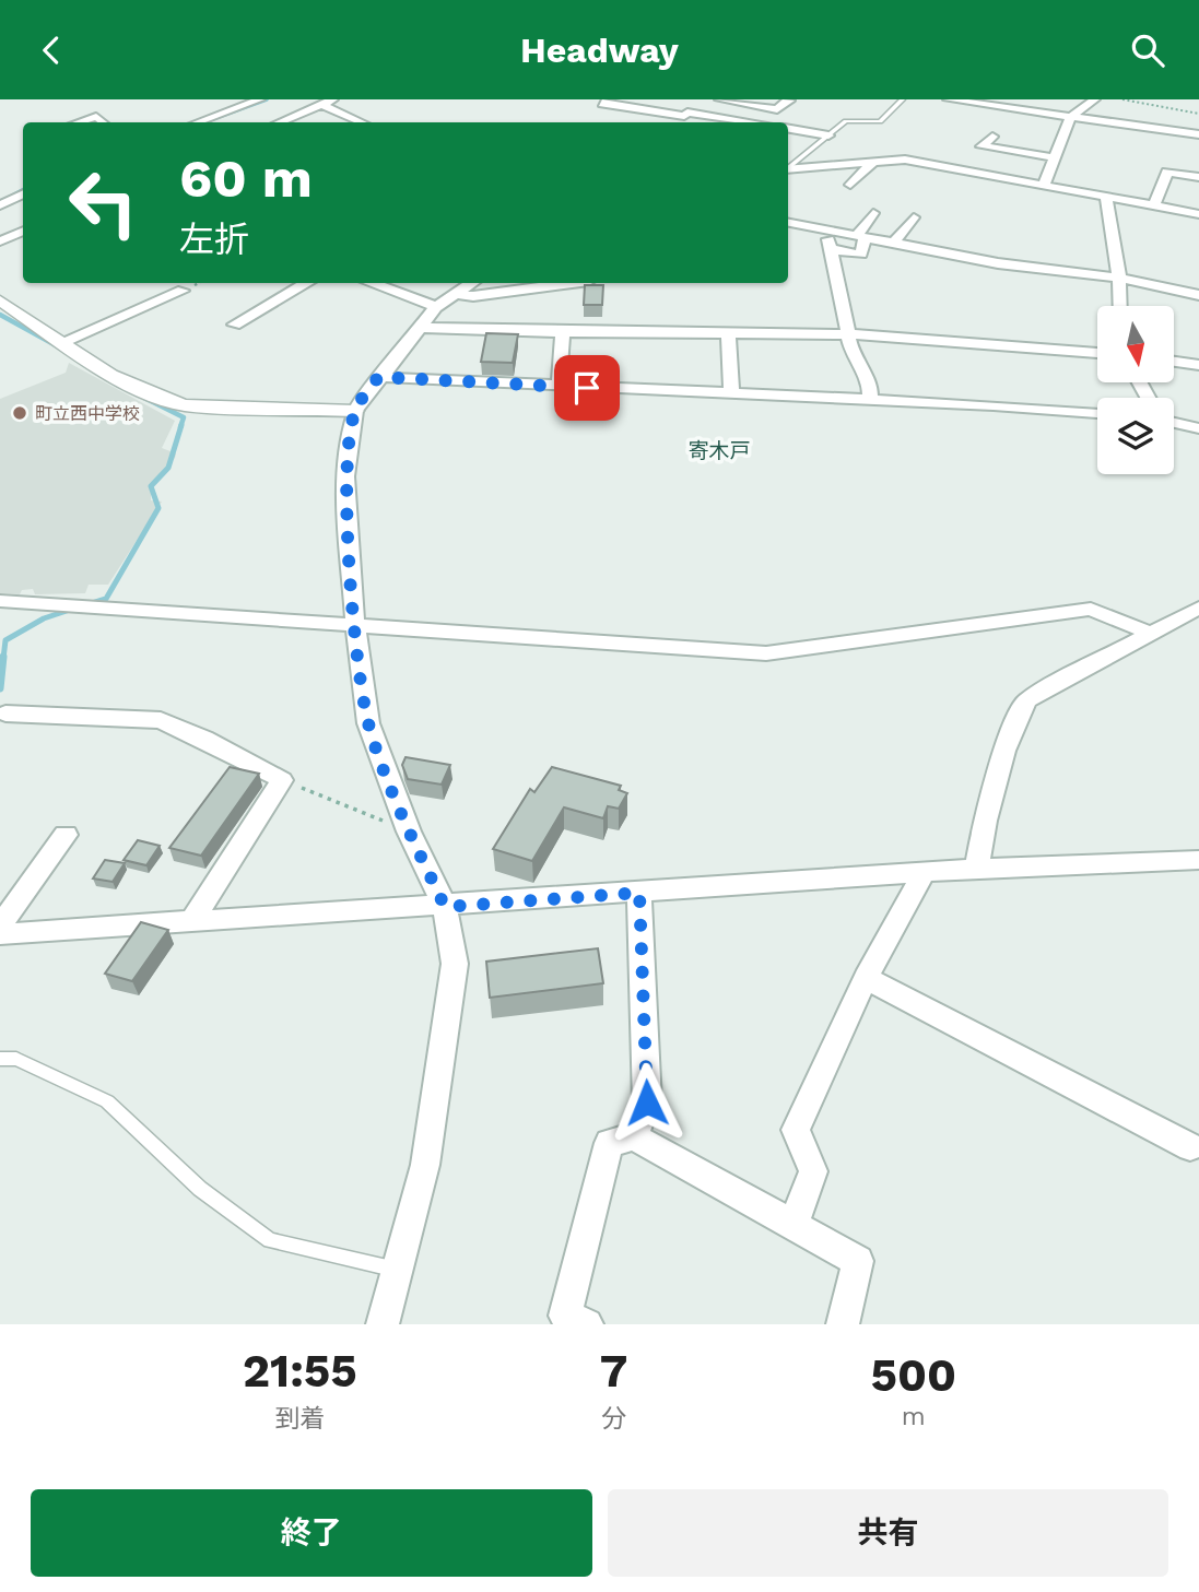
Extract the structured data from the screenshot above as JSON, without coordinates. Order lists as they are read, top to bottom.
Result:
{
  "districts": ["寄木戸"],
  "places": ["町立西中学校"],
  "north": "bottom",
  "page": {
    "header": "Headway",
    "turn": ["60 m", "左折"],
    "eta": [
      "21:55",
      "到着",
      "7",
      "分",
      "500",
      "m"
    ],
    "buttons": ["終了", "共有"]
  }
}
